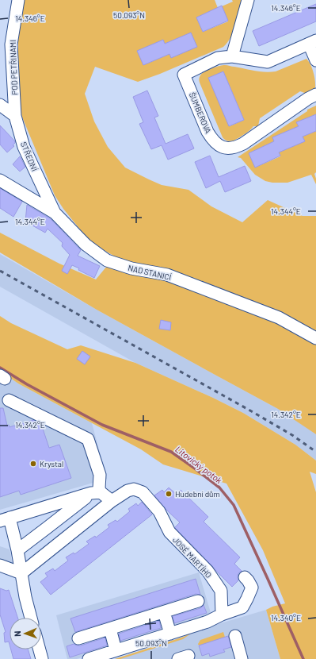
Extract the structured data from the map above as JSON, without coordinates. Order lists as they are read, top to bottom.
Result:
{
  "streets": {
    "street": [
      "POD PETŘINAMI",
      "ŠUMBEROVA",
      "STŘEDNÍ",
      "NAD STANICÍ",
      "JOSÉ MARTÍHO"
    ]
  },
  "crossings": [
    ["POD PETŘINAMI", "STŘEDNÍ"],
    ["STŘEDNÍ", "NAD STANICÍ"]
  ],
  "water": ["Litovický potok"],
  "places": ["Krystal", "Hudební dům"],
  "north": "left",
  "coordinates": [
    "14.346°E",
    "50.093°N",
    "14.344°E",
    "14.342°E",
    "14.340°E"
  ]
}
